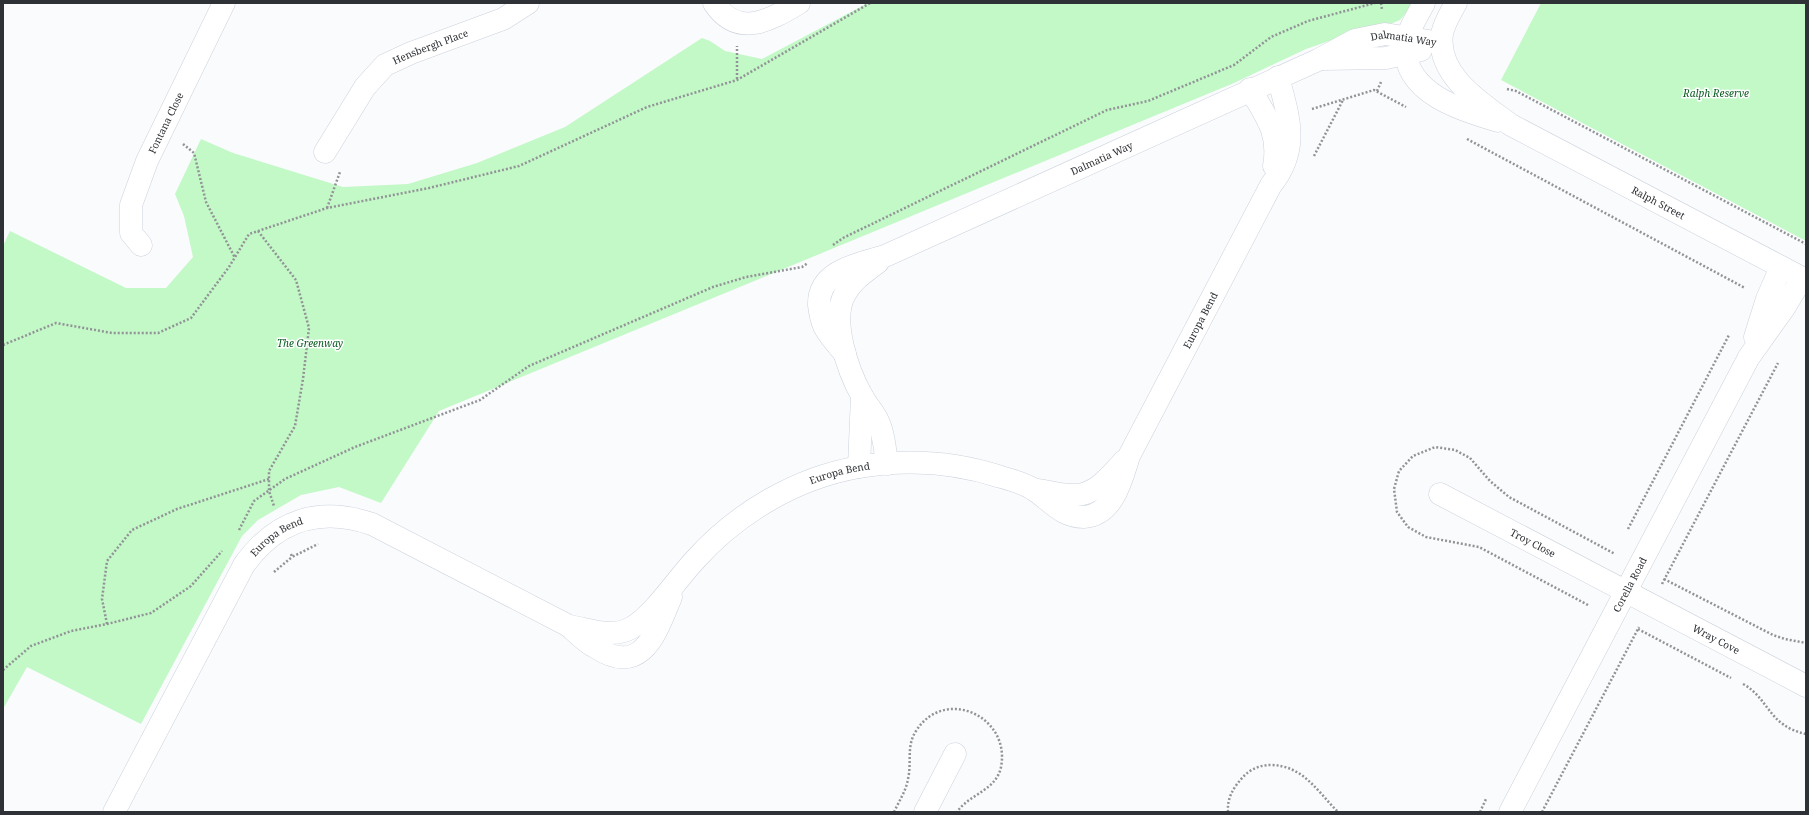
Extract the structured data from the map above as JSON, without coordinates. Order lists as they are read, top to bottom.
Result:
{
  "streets": {
    "street": [
      "Dalmatia Way",
      "Hensbergh Place",
      "Fontana Close",
      "Ralph Street",
      "Europa Bend",
      "Troy Close",
      "Corella Road",
      "Wray Cove"
    ]
  },
  "crossings": [
    ["Dalmatia Way", "Ralph Street"],
    ["Dalmatia Way", "Europa Bend"],
    ["Ralph Street", "Corella Road"],
    ["Troy Close", "Corella Road"],
    ["Troy Close", "Wray Cove"],
    ["Corella Road", "Wray Cove"]
  ],
  "parks": ["Ralph Reserve", "The Greenway"]
}
